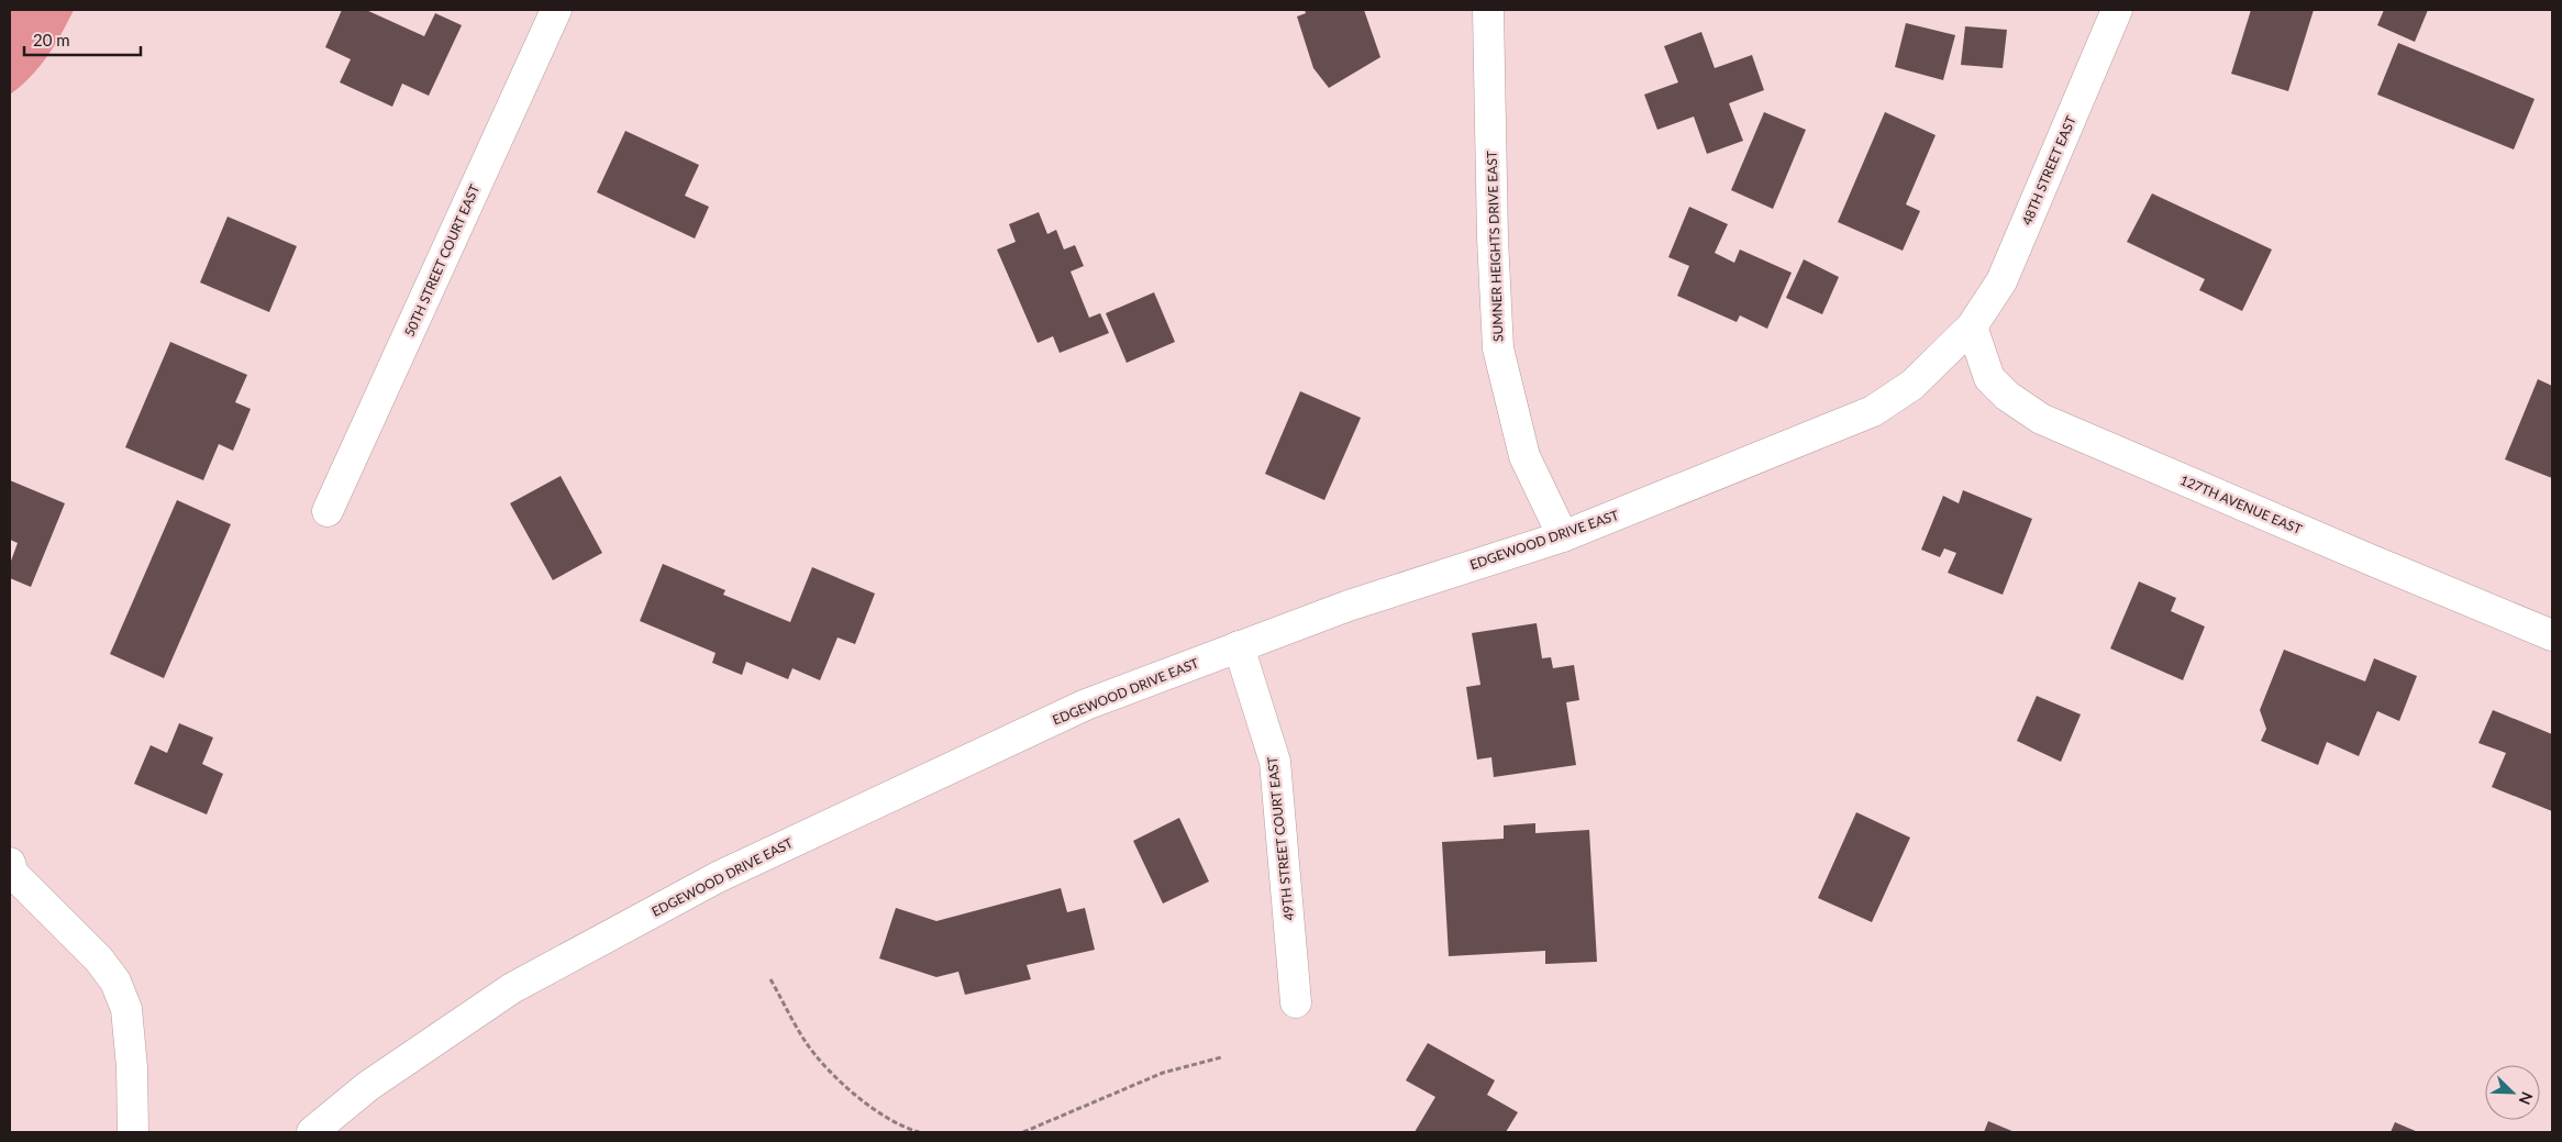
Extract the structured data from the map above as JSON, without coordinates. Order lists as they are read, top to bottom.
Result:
{
  "streets": {
    "street": [
      "48TH STREET EAST",
      "SUMNER HEIGHTS DRIVE EAST",
      "50TH STREET COURT EAST",
      "127TH AVENUE EAST",
      "EDGEWOOD DRIVE EAST",
      "49TH STREET COURT EAST"
    ]
  },
  "crossings": [
    ["48TH STREET EAST", "127TH AVENUE EAST"],
    ["48TH STREET EAST", "EDGEWOOD DRIVE EAST"],
    ["SUMNER HEIGHTS DRIVE EAST", "EDGEWOOD DRIVE EAST"],
    ["127TH AVENUE EAST", "EDGEWOOD DRIVE EAST"],
    ["EDGEWOOD DRIVE EAST", "49TH STREET COURT EAST"]
  ],
  "scale_bar": "20 m",
  "north": "bottom right"
}
